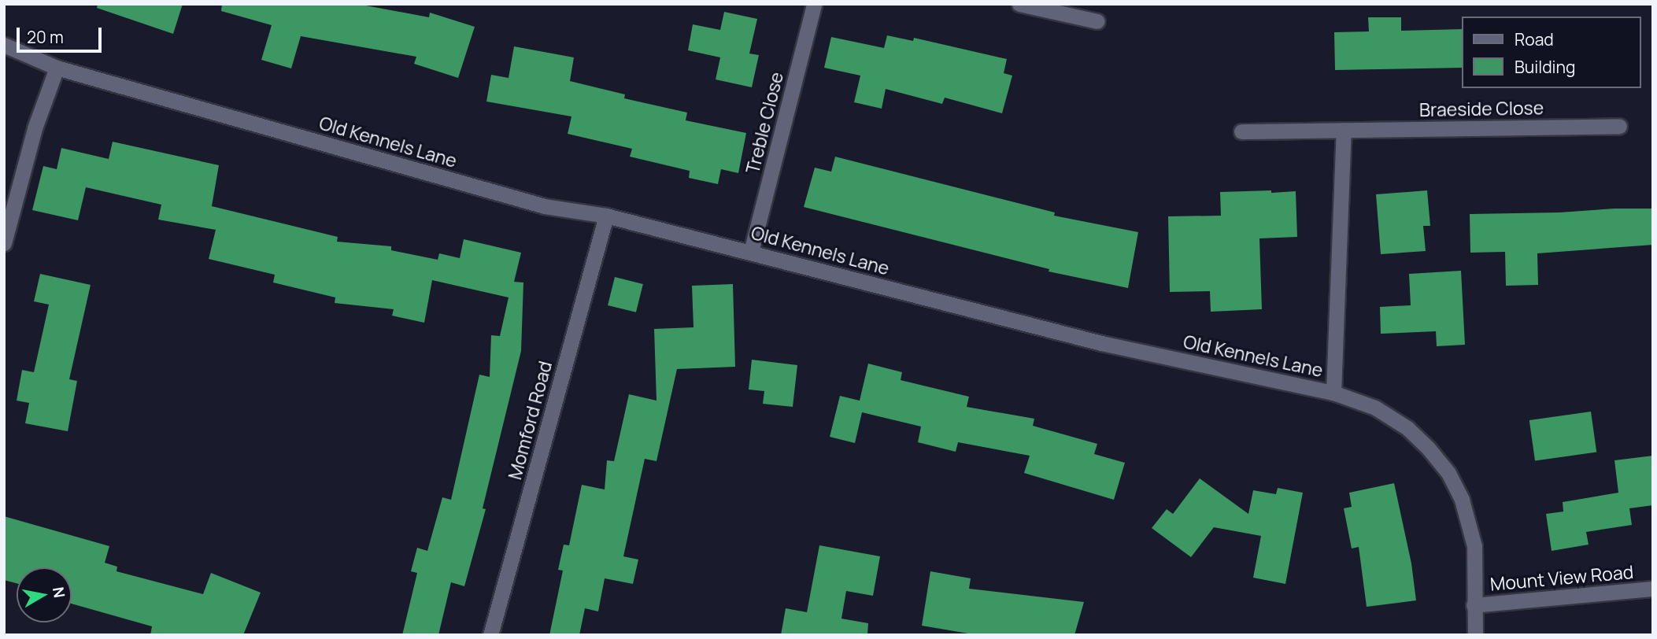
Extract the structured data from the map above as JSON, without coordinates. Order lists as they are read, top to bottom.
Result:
{
  "streets": {
    "street": [
      "Braeside Close",
      "Treble Close",
      "Old Kennels Lane",
      "Momford Road",
      "Mount View Road"
    ]
  },
  "crossings": [
    ["Treble Close", "Old Kennels Lane"],
    ["Old Kennels Lane", "Momford Road"],
    ["Old Kennels Lane", "Mount View Road"]
  ],
  "legend": ["Road", "Building"],
  "scale_bar": "20 m",
  "north": "right"
}
